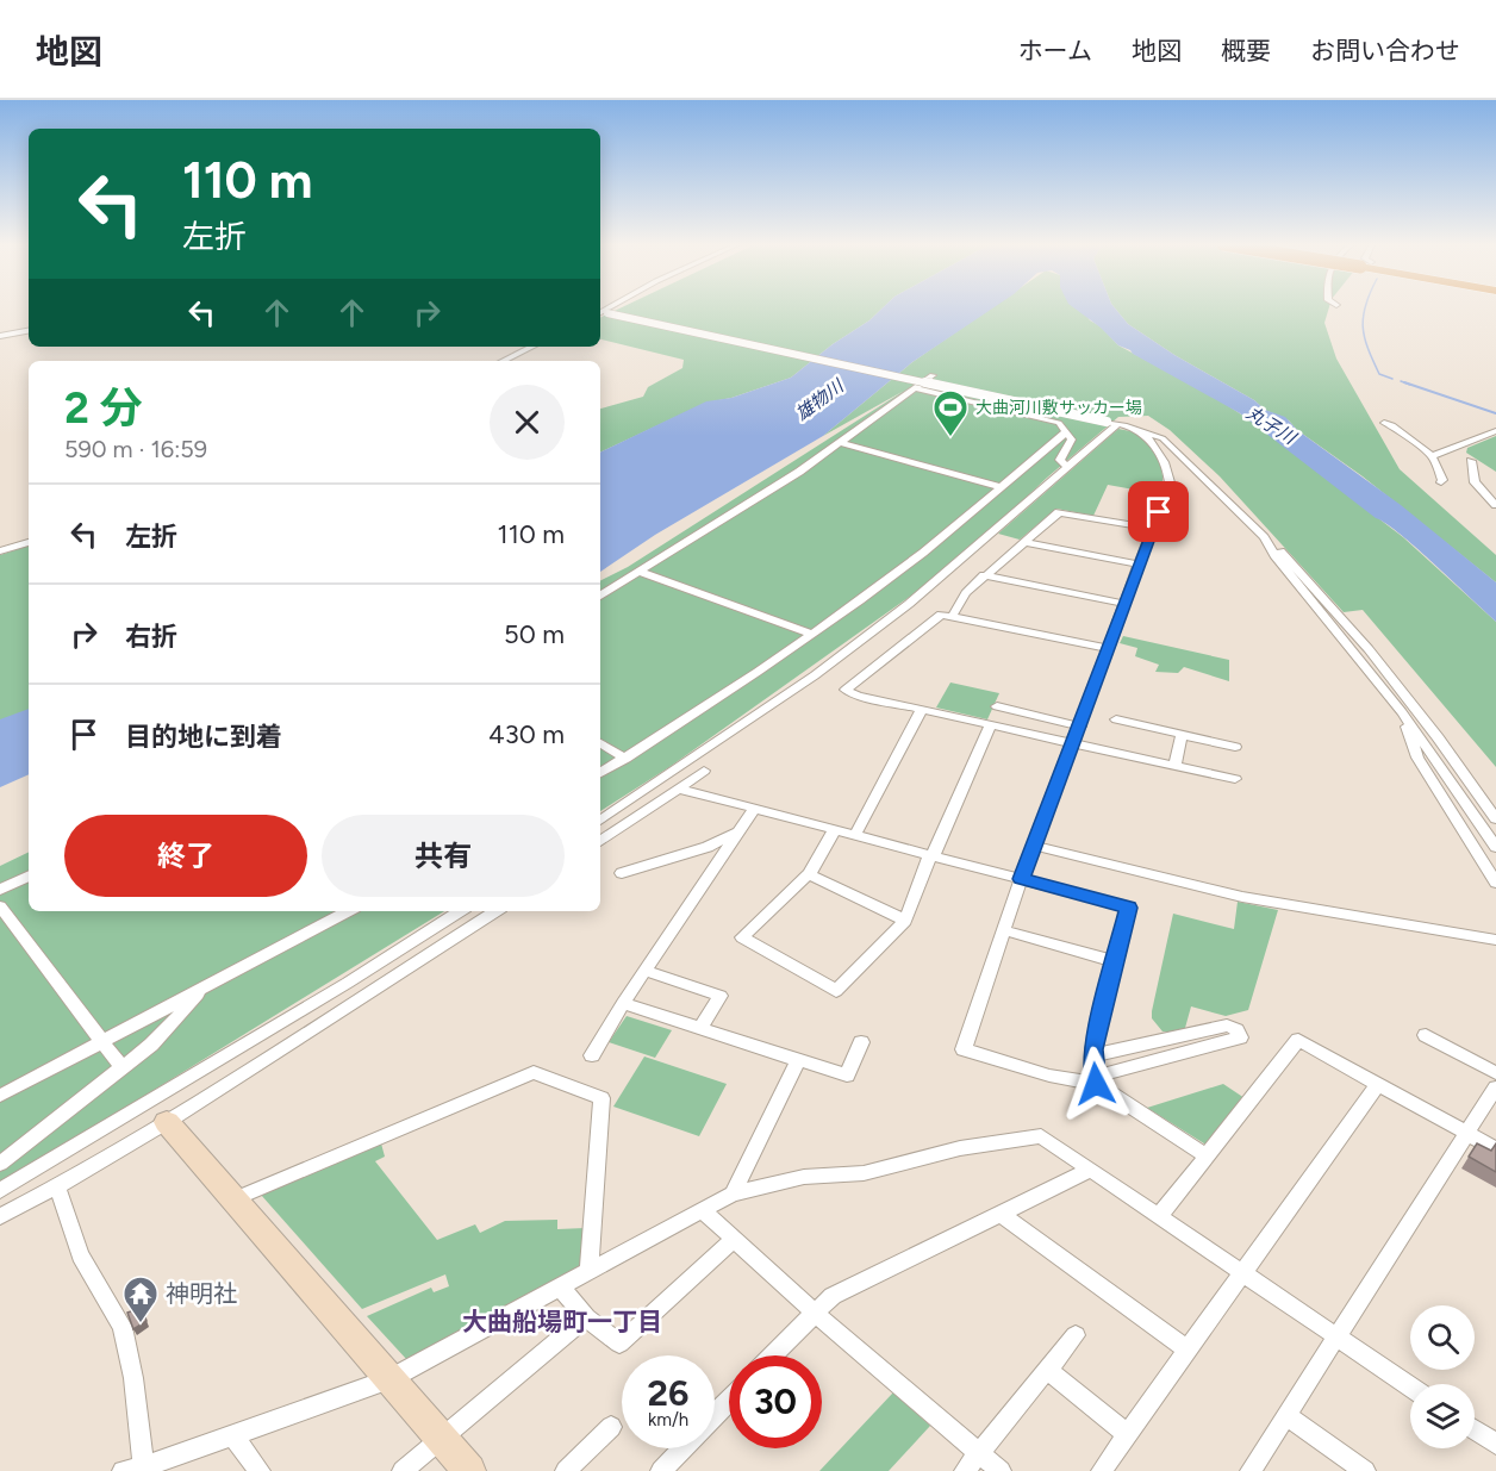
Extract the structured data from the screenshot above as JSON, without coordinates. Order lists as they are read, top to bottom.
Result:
{
  "districts": ["大曲船場町一丁目"],
  "water": ["雄物川", "丸子川"],
  "places": {
    "sports": ["大曲河川敷サッカー場"],
    "temple": ["神明社"]
  },
  "page": {
    "header": "地図",
    "nav": [
      "ホーム",
      "地図",
      "概要",
      "お問い合わせ"
    ],
    "turn": ["110 m", "左折"],
    "heading": ["2 分", "590 m · 16:59"],
    "list": [
      {
        "name": "左折",
        "value": "110 m"
      },
      {
        "name": "右折",
        "value": "50 m"
      },
      {
        "name": "目的地に到着",
        "value": "430 m"
      }
    ],
    "buttons": ["終了", "共有"],
    "speed": "26 km/h",
    "limit": "30"
  }
}
